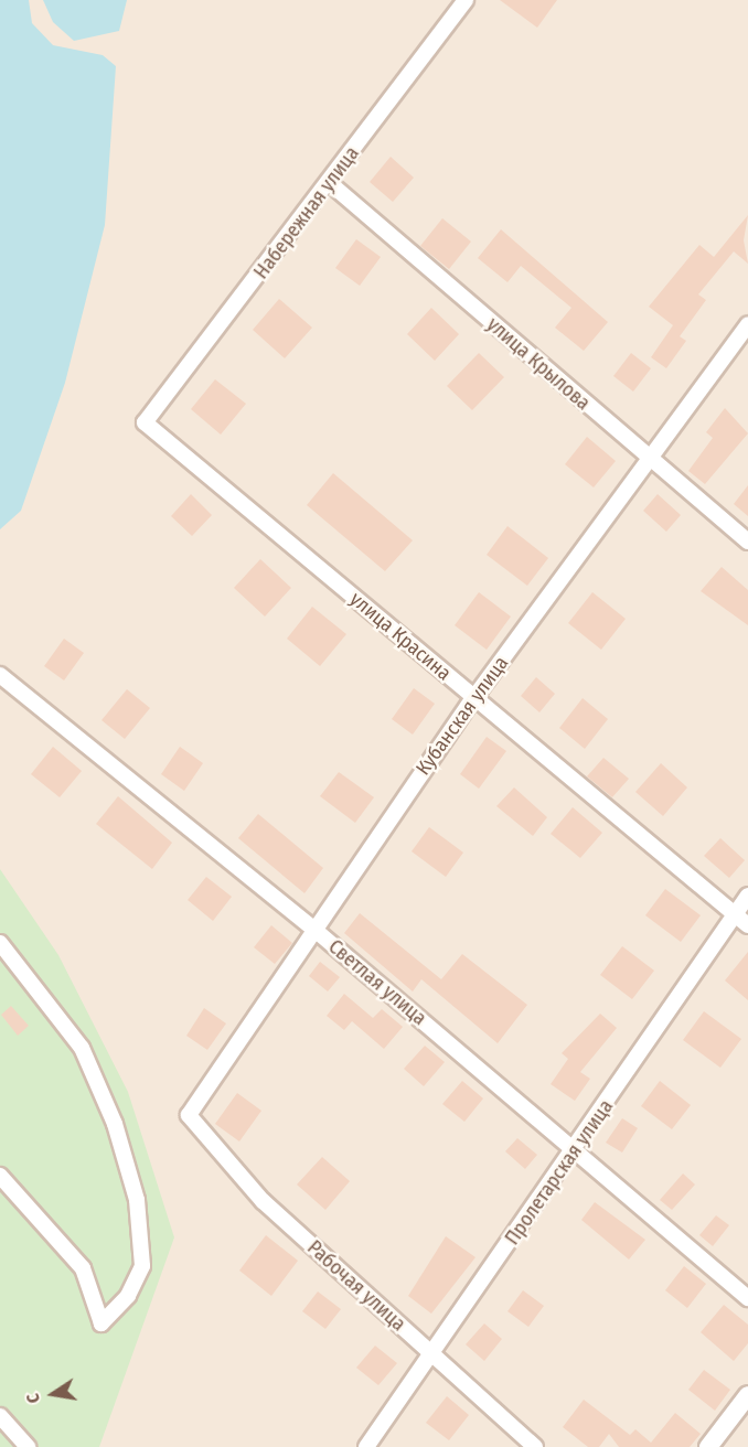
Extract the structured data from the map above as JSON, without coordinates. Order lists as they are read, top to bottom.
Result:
{
  "streets": {
    "street": [
      "Набережная улица",
      "улица Крылова",
      "улица Красина",
      "Кубанская улица",
      "Светлая улица",
      "Пролетарская улица",
      "Рабочая улица"
    ]
  },
  "crossings": [
    ["Набережная улица", "улица Крылова"],
    ["Набережная улица", "улица Красина"],
    ["улица Крылова", "Кубанская улица"],
    ["улица Красина", "Кубанская улица"],
    ["улица Красина", "Пролетарская улица"],
    ["Кубанская улица", "Светлая улица"],
    ["Кубанская улица", "Рабочая улица"],
    ["Светлая улица", "Пролетарская улица"],
    ["Пролетарская улица", "Рабочая улица"]
  ],
  "north": "left"
}
